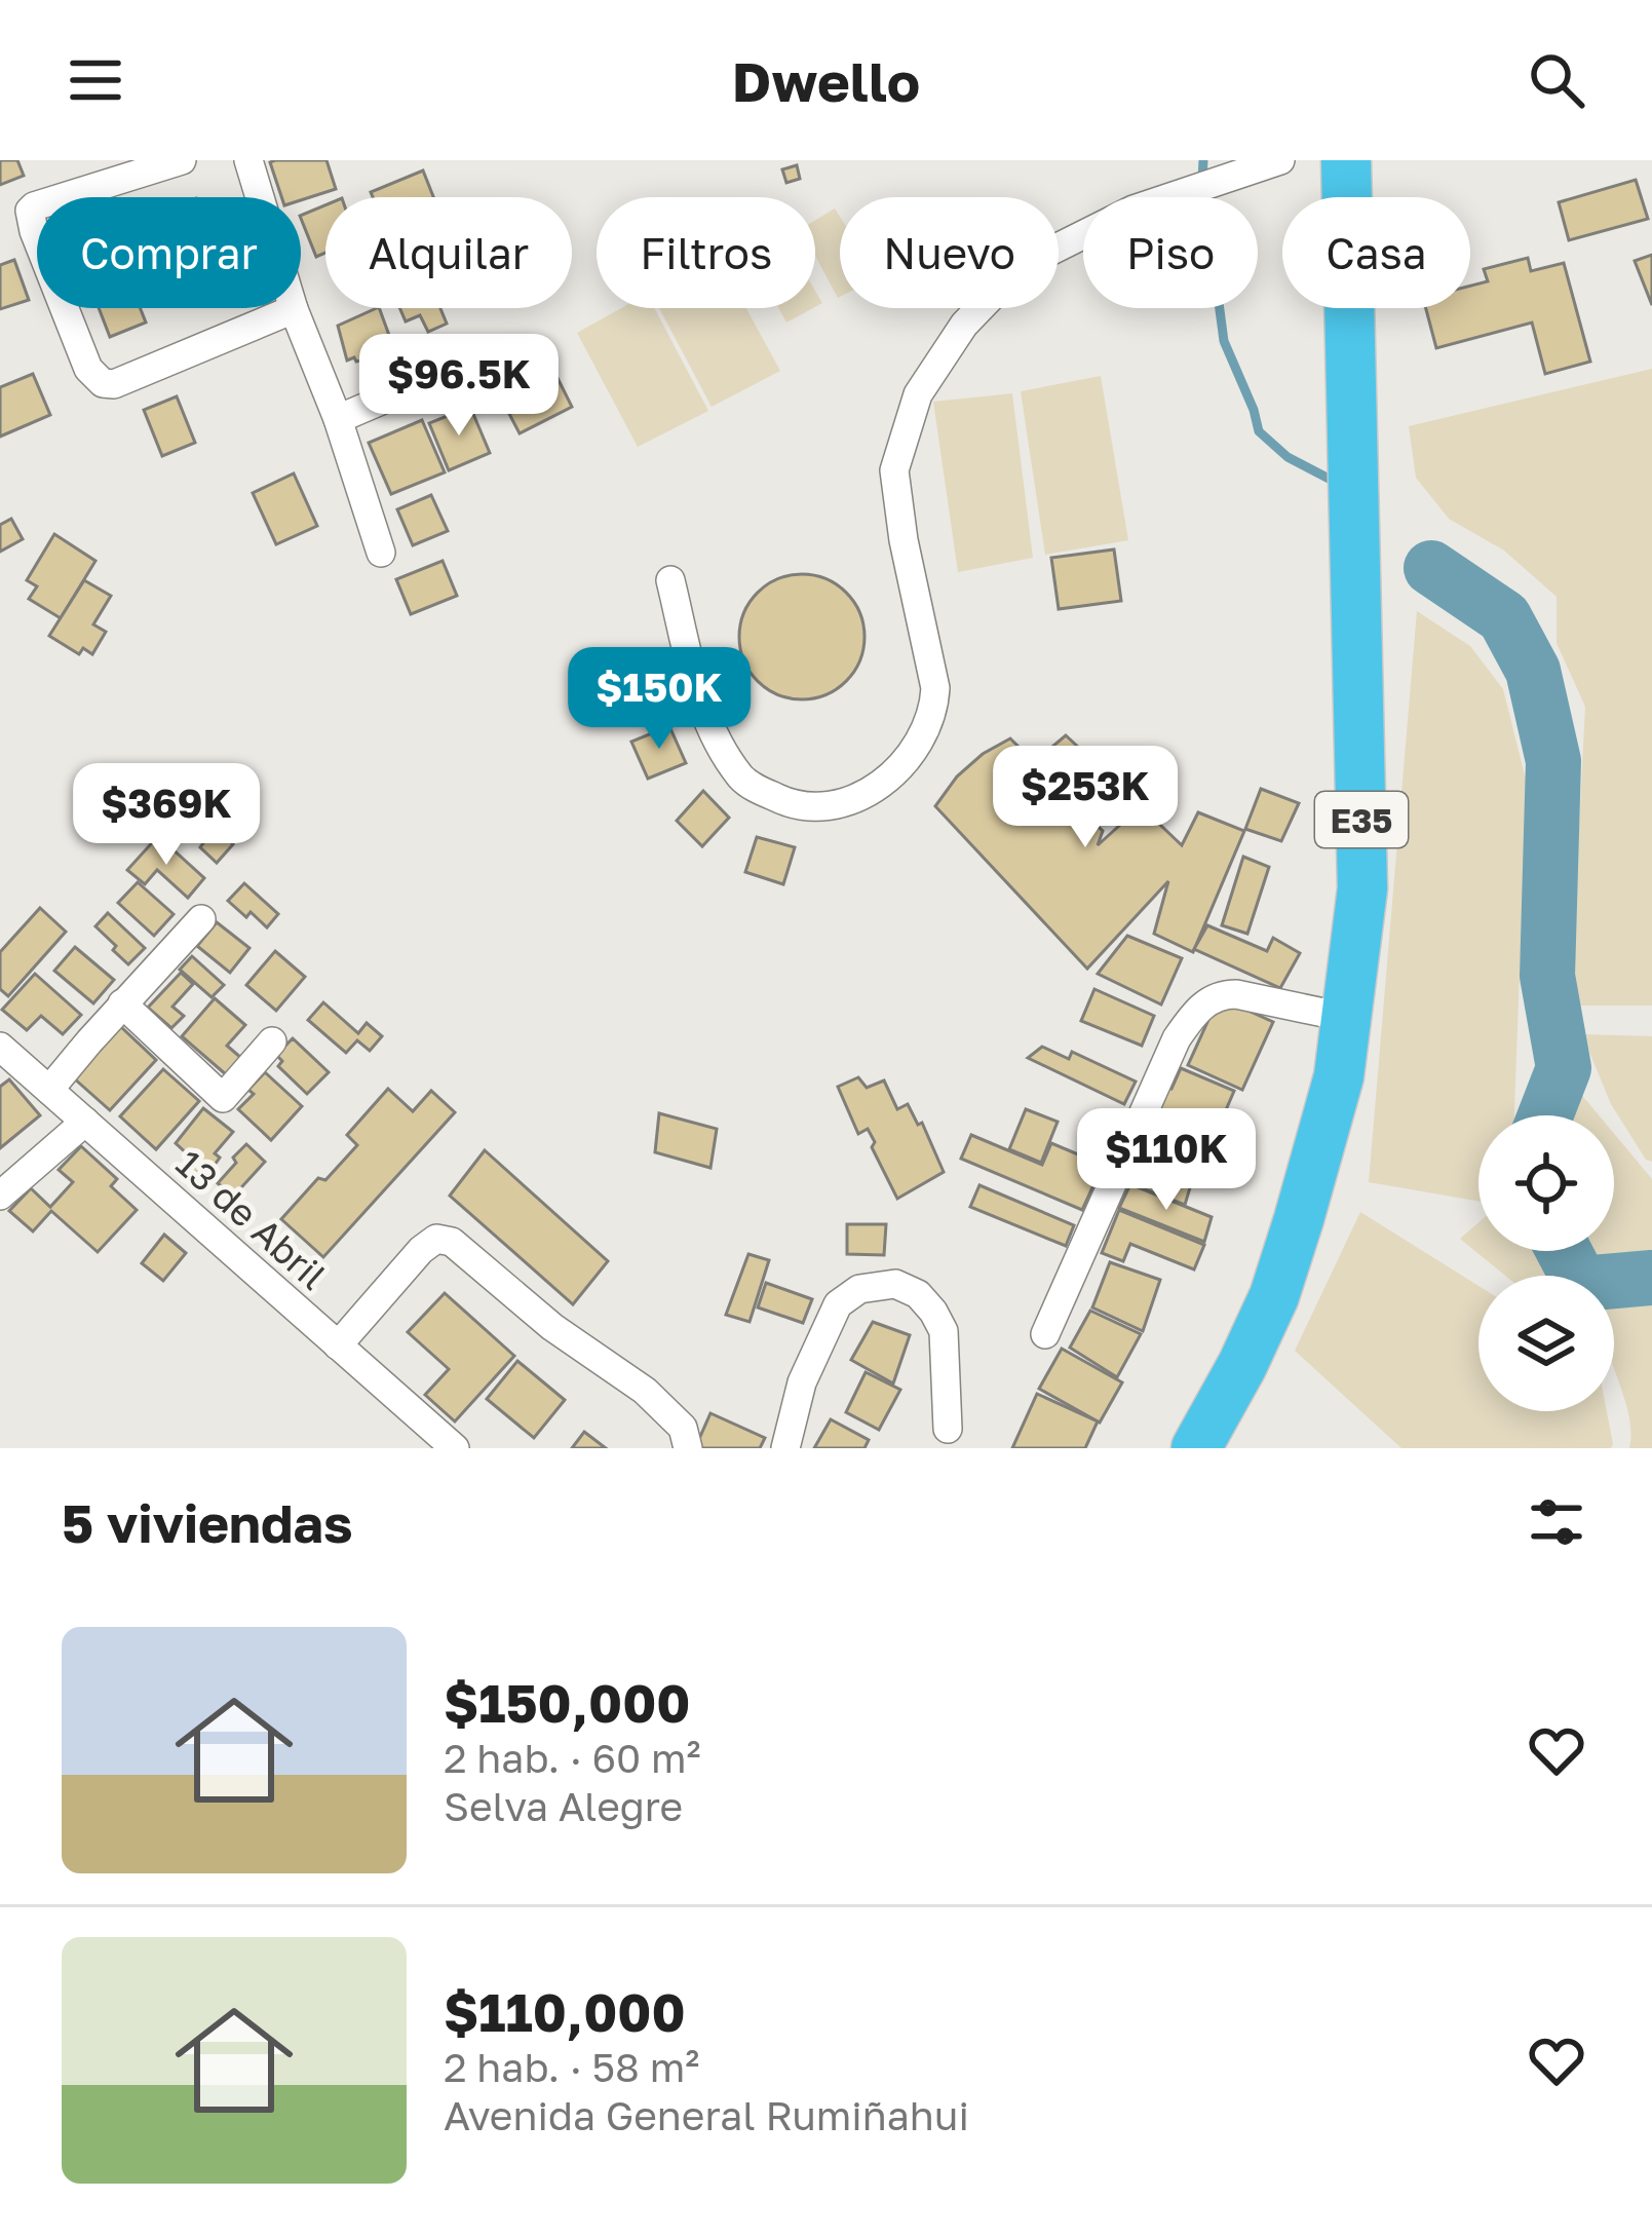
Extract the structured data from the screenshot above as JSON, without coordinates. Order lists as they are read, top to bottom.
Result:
{
  "streets": {
    "highway": ["E35"],
    "street": ["13 de Abril"]
  },
  "page": {
    "header": "Dwello",
    "chip": [
      "Comprar",
      "Alquilar",
      "Filtros",
      "Nuevo",
      "Piso",
      "Casa"
    ],
    "price": [
      "$96.5K",
      "$150K",
      "$253K",
      "$369K",
      "$110K"
    ],
    "heading": "5 viviendas",
    "list": [
      {
        "name": "$150,000",
        "note": "2 hab. · 60 m² · Selva Alegre"
      },
      {
        "name": "$110,000",
        "note": "2 hab. · 58 m² · Avenida General Rumiñahui"
      }
    ]
  }
}
